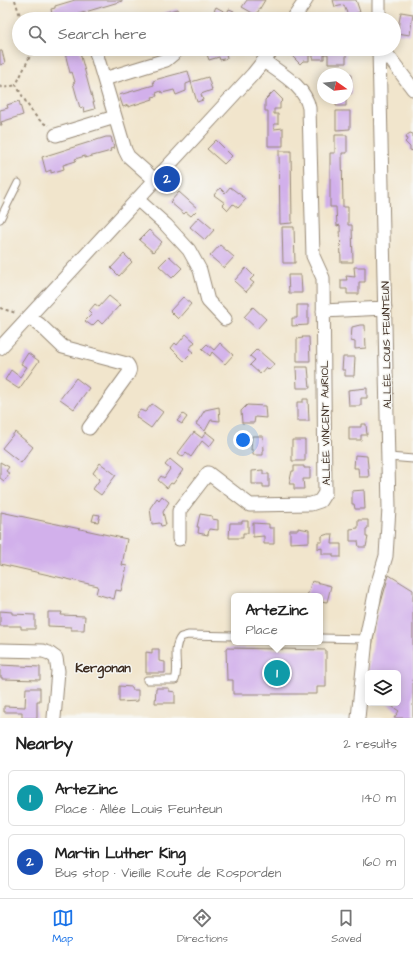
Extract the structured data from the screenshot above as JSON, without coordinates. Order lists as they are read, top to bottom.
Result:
{
  "streets": {
    "street": ["ALLÉE LOUIS FEUNTEUN", "ALLÉE VINCENT AURIOL"]
  },
  "districts": ["Kergonan"],
  "north": "right",
  "page": {
    "search": "Search here",
    "pins": ["2", "1"],
    "popup": ["ArteZinc", "Place"],
    "heading": ["Nearby", "2 results"],
    "list": [
      {
        "mark": "1",
        "name": "ArteZinc",
        "note": "Place · Allée Louis Feunteun",
        "value": "140 m"
      },
      {
        "mark": "2",
        "name": "Martin Luther King",
        "note": "Bus stop · Vieille Route de Rosporden",
        "value": "160 m"
      }
    ],
    "nav": ["Map", "Directions", "Saved"]
  }
}
